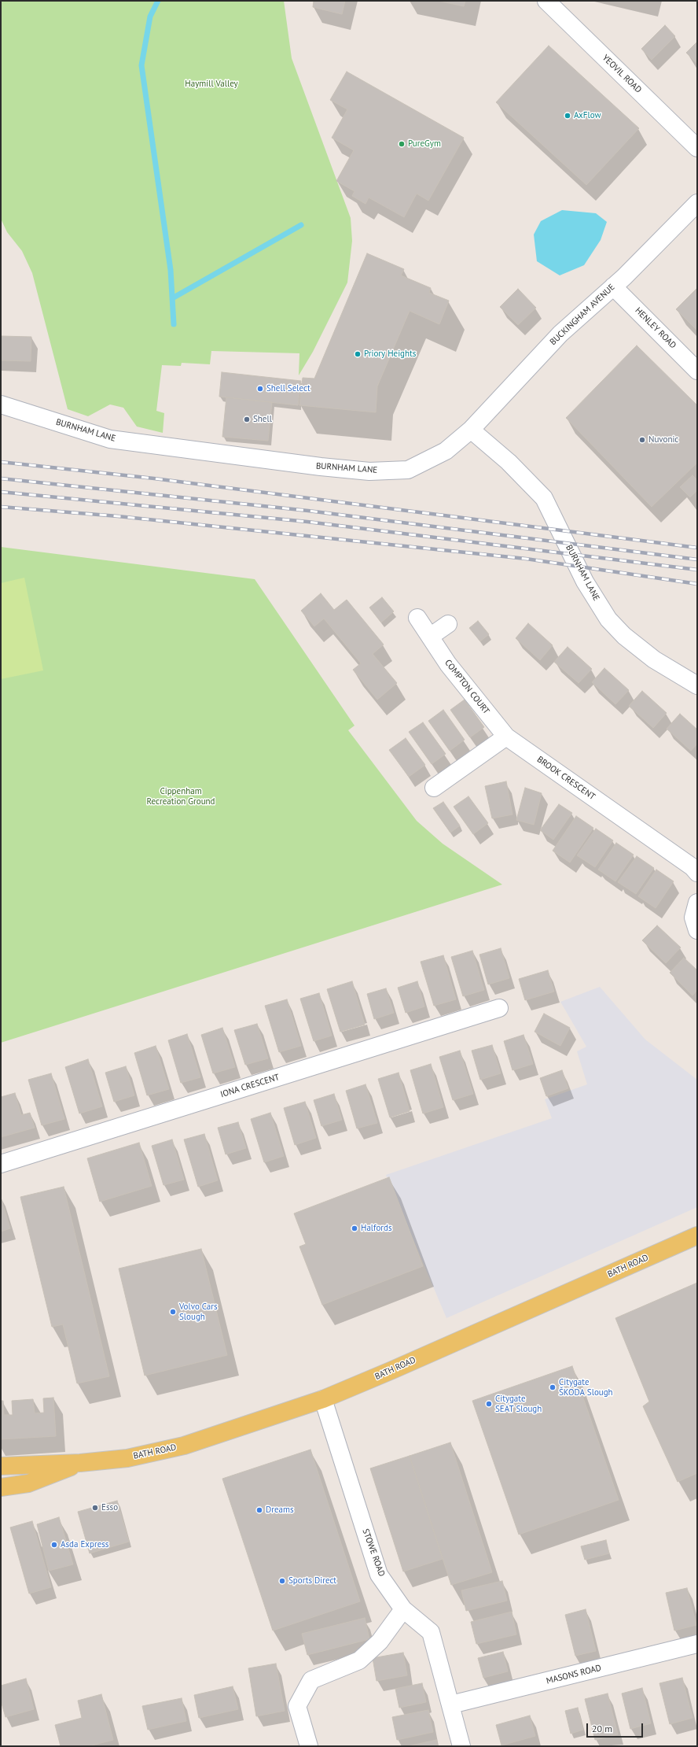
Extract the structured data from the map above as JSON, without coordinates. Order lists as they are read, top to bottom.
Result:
{
  "streets": {
    "main road": ["BATH ROAD"],
    "street": [
      "YEOVIL ROAD",
      "BUCKINGHAM AVENUE",
      "HENLEY ROAD",
      "BURNHAM LANE",
      "COMPTON COURT",
      "BROOK CRESCENT",
      "IONA CRESCENT",
      "STOWE ROAD",
      "MASONS ROAD"
    ]
  },
  "crossings": [
    ["BUCKINGHAM AVENUE", "HENLEY ROAD"],
    ["BUCKINGHAM AVENUE", "BURNHAM LANE"],
    ["COMPTON COURT", "BROOK CRESCENT"],
    ["BATH ROAD", "STOWE ROAD"],
    ["STOWE ROAD", "MASONS ROAD"]
  ],
  "parks": ["Haymill Valley", "Cippenham Recreation Ground"],
  "places": [
    "AxFlow",
    "PureGym",
    "Priory Heights",
    "Shell Select",
    "Shell",
    "Nuvonic",
    "Halfords",
    "Volvo Cars Slough",
    "Citygate ŠKODA Slough",
    "Citygate SEAT Slough",
    "Esso",
    "Dreams",
    "Asda Express",
    "Sports Direct"
  ],
  "scale_bar": "20 m"
}
